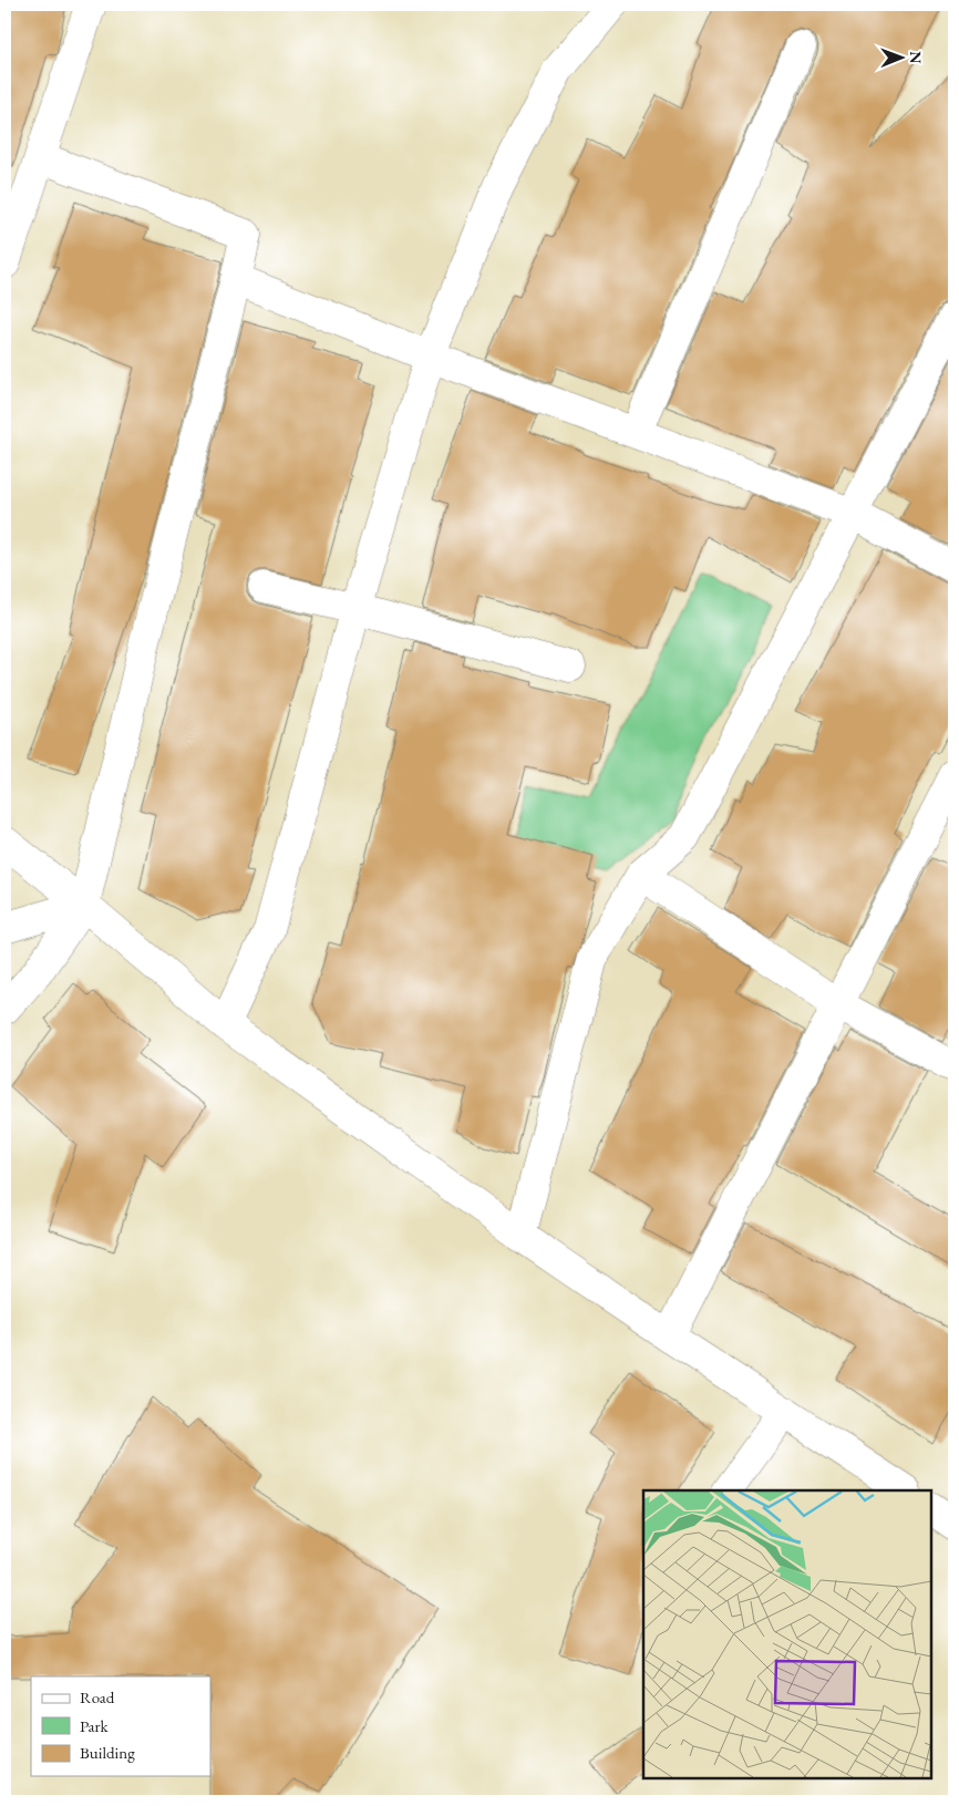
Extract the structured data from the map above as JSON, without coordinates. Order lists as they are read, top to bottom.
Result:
{
  "legend": ["Road", "Park", "Building"],
  "north": "right"
}
